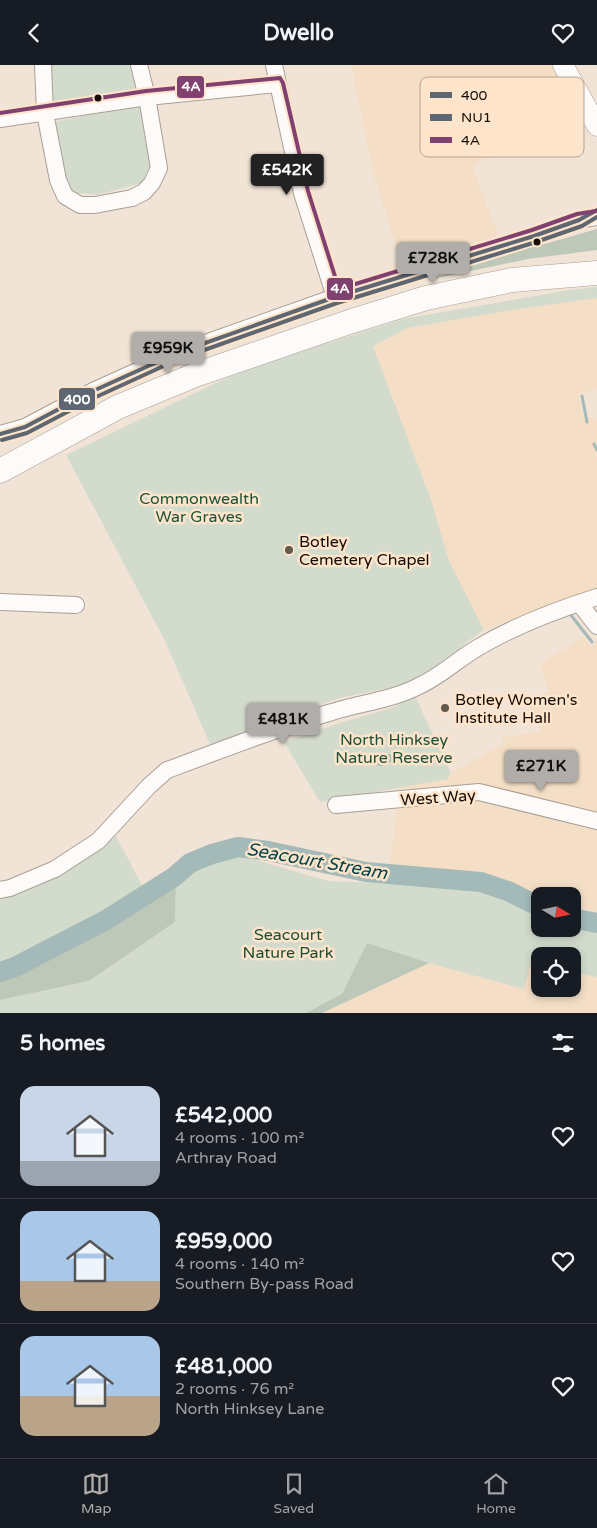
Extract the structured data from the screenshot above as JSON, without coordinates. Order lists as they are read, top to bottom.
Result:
{
  "streets": {
    "street": ["West Way"]
  },
  "water": ["Seacourt Stream"],
  "parks": ["Commonwealth War Graves", "North Hinksey Nature Reserve", "Seacourt Nature Park"],
  "places": ["Botley Cemetery Chapel", "Botley Women's Institute Hall"],
  "lines": ["transit line 4A", "transit line 400", "transit line NU1"],
  "legend": ["400", "NU1", "4A"],
  "north": "right",
  "page": {
    "header": "Dwello",
    "price": [
      "£542K",
      "£728K",
      "£959K",
      "£481K",
      "£271K"
    ],
    "heading": "5 homes",
    "list": [
      {
        "name": "£542,000",
        "note": "4 rooms · 100 m² · Arthray Road"
      },
      {
        "name": "£959,000",
        "note": "4 rooms · 140 m² · Southern By-pass Road"
      },
      {
        "name": "£481,000",
        "note": "2 rooms · 76 m² · North Hinksey Lane"
      }
    ],
    "tabs": ["Map", "Saved", "Home"]
  }
}
